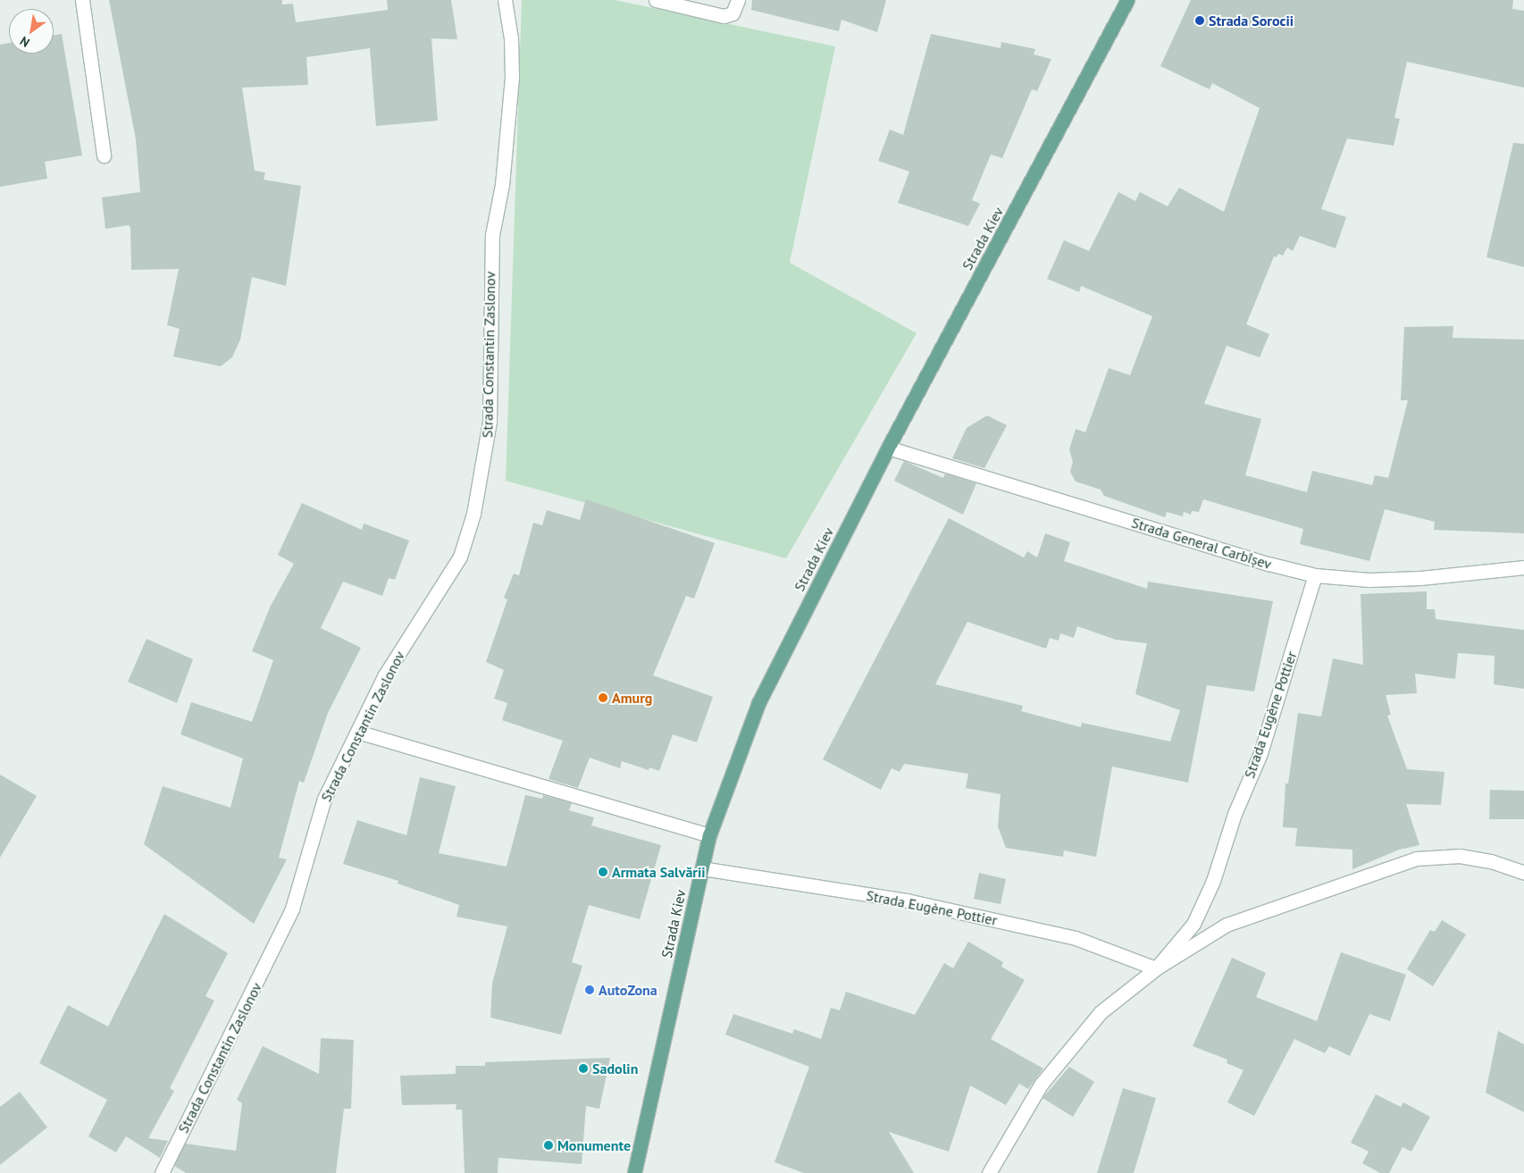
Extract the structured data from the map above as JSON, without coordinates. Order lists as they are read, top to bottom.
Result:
{
  "streets": {
    "main road": ["Strada Kiev"],
    "street": ["Strada Constantin Zaslonov", "Strada General Carbîșev", "Strada Eugène Pottier"]
  },
  "crossings": [
    ["Strada Kiev", "Strada General Carbîșev"],
    ["Strada Kiev", "Strada Eugène Pottier"],
    ["Strada General Carbîșev", "Strada Eugène Pottier"]
  ],
  "places": [
    "Strada Sorocii",
    "Amurg",
    "Armata Salvării",
    "AutoZona",
    "Sadolin",
    "Monumente"
  ],
  "north": "bottom left"
}
